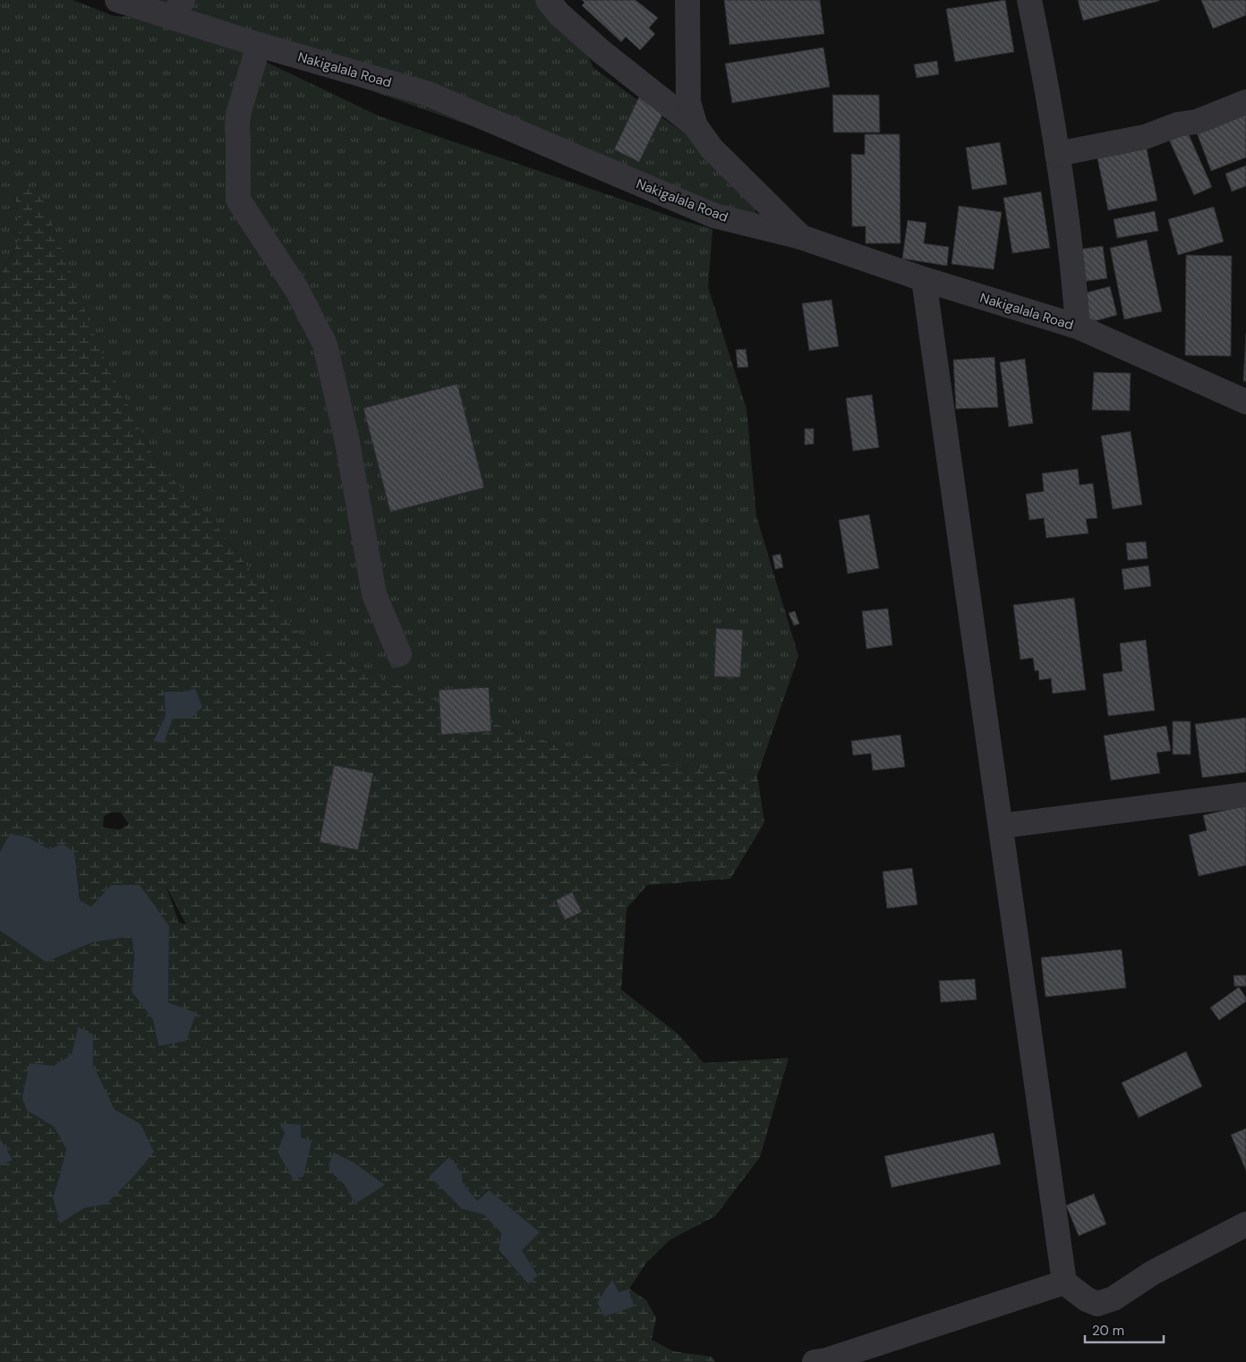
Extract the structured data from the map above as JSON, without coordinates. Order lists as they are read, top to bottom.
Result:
{
  "streets": {
    "street": ["Nakigalala Road"]
  },
  "scale_bar": "20 m"
}
